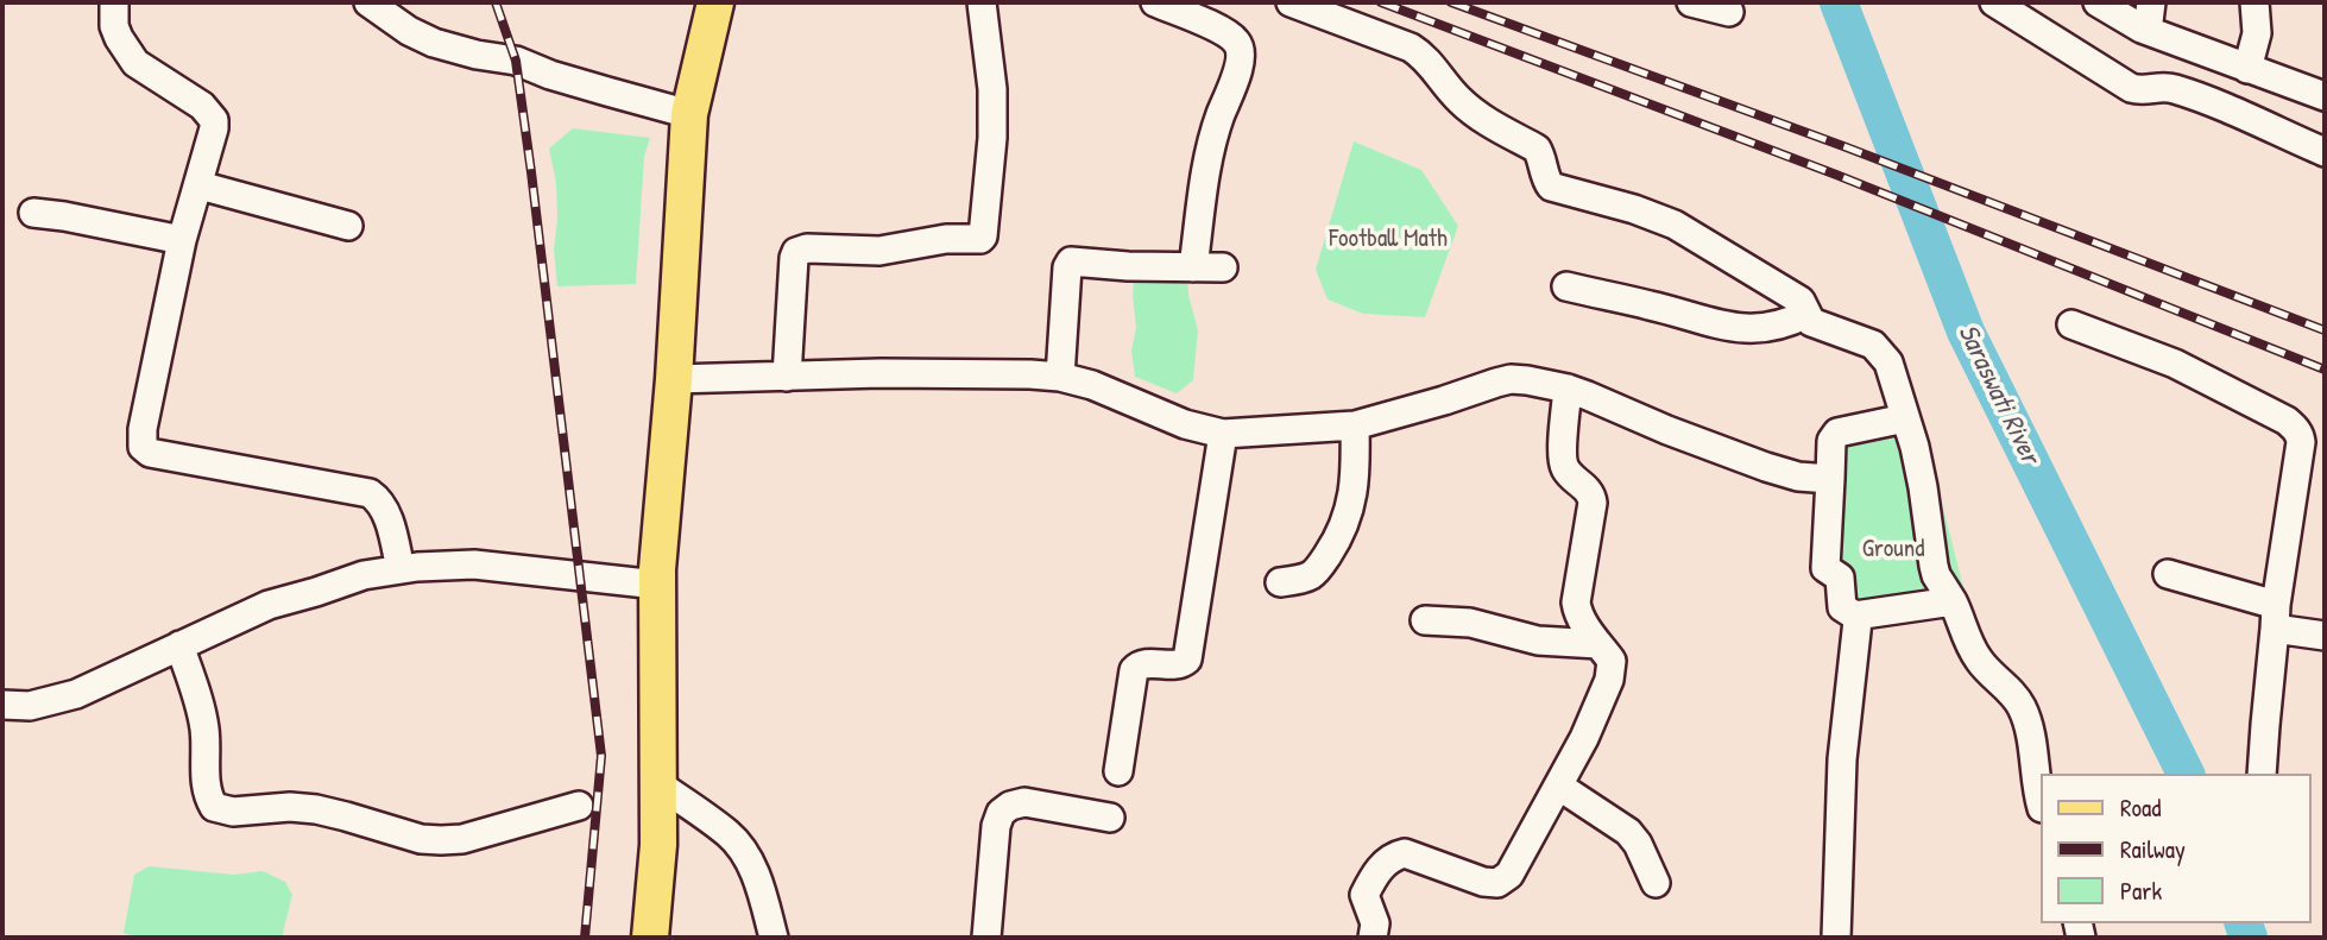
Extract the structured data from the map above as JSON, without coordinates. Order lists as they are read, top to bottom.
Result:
{
  "water": ["Saraswati River"],
  "parks": ["Football Math", "Ground"],
  "legend": ["Road", "Railway", "Park"]
}
